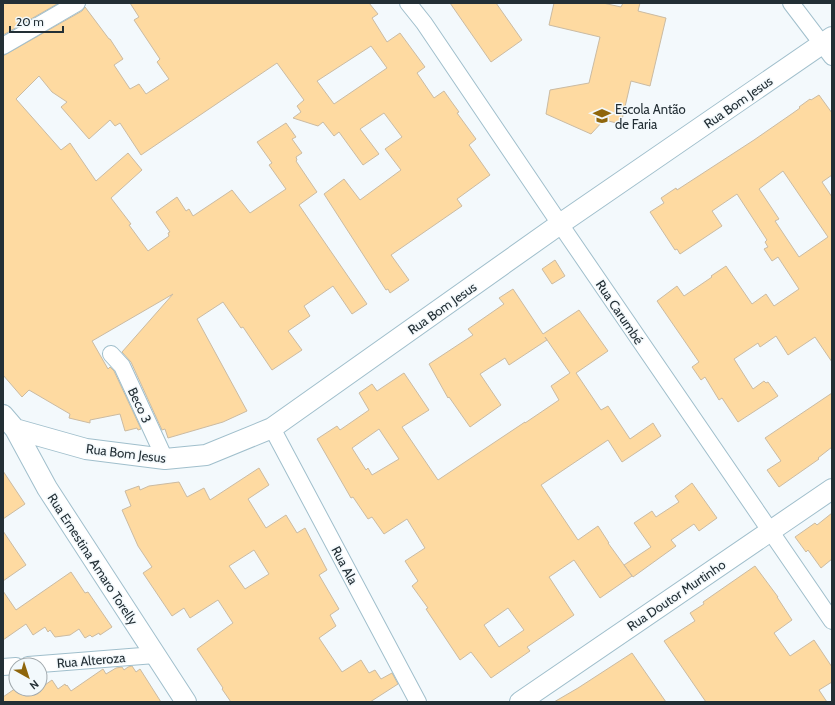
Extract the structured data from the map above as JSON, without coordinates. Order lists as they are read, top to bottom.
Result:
{
  "streets": {
    "street": [
      "Rua Bom Jesus",
      "Rua Carumbé",
      "Beco 3",
      "Rua Ernestina Amaro Torelly",
      "Rua Ala",
      "Rua Doutor Murtinho",
      "Rua Alteroza"
    ]
  },
  "crossings": [
    ["Rua Bom Jesus", "Rua Carumbé"],
    ["Rua Bom Jesus", "Beco 3"],
    ["Rua Bom Jesus", "Rua Ernestina Amaro Torelly"],
    ["Rua Bom Jesus", "Rua Ala"],
    ["Rua Carumbé", "Rua Doutor Murtinho"],
    ["Rua Ernestina Amaro Torelly", "Rua Alteroza"]
  ],
  "places": {
    "school or university": ["Escola Antão de Faria"]
  },
  "scale_bar": "20 m",
  "north": "bottom right"
}
